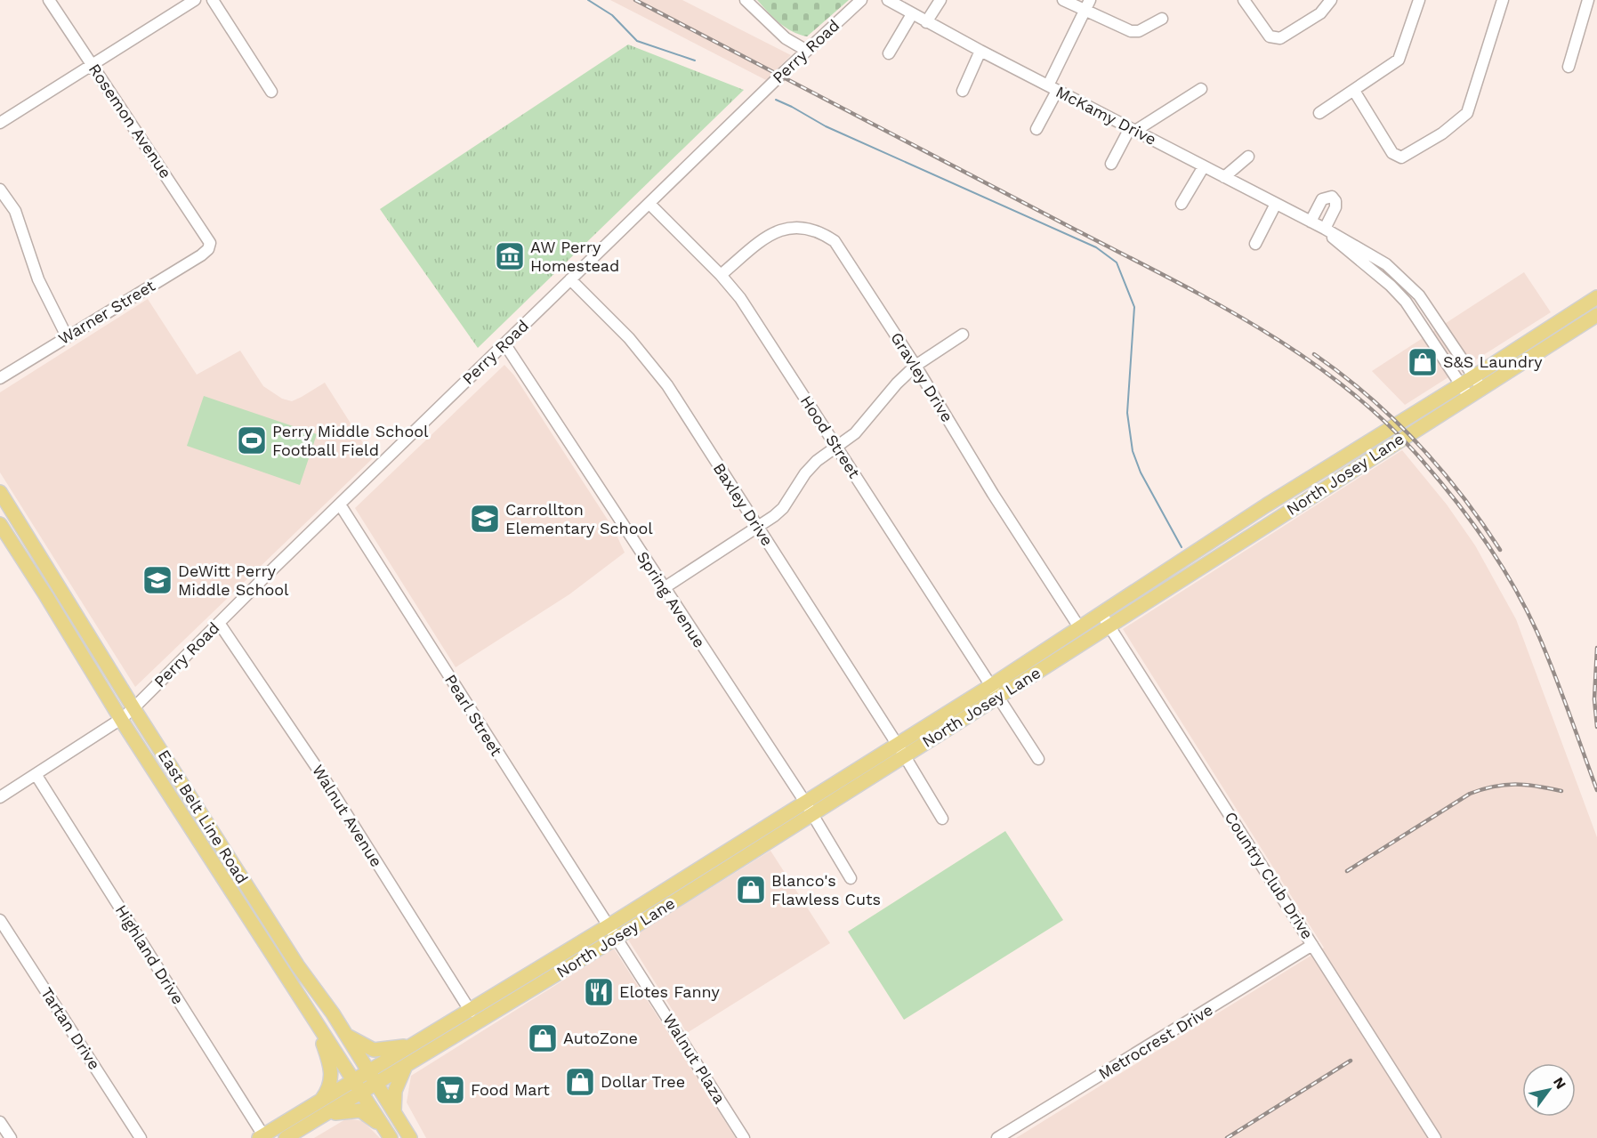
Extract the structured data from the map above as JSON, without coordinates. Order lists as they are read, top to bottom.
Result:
{
  "streets": {
    "main road": ["North Josey Lane", "East Belt Line Road"],
    "street": [
      "Perry Road",
      "McKamy Drive",
      "Rosemon Avenue",
      "Warner Street",
      "Gravley Drive",
      "Hood Street",
      "Baxley Drive",
      "Spring Avenue",
      "Pearl Street",
      "Walnut Avenue",
      "Country Club Drive",
      "Highland Drive",
      "Tartan Drive",
      "Metrocrest Drive",
      "Walnut Plaza"
    ]
  },
  "crossings": [
    ["Perry Road", "Hood Street"],
    ["Perry Road", "Baxley Drive"],
    ["Perry Road", "Spring Avenue"],
    ["Perry Road", "Pearl Street"],
    ["Perry Road", "Walnut Avenue"],
    ["Perry Road", "East Belt Line Road"],
    ["Perry Road", "Highland Drive"],
    ["McKamy Drive", "North Josey Lane"],
    ["Rosemon Avenue", "Warner Street"],
    ["Gravley Drive", "Hood Street"],
    ["Gravley Drive", "North Josey Lane"],
    ["Hood Street", "North Josey Lane"],
    ["North Josey Lane", "Baxley Drive"],
    ["North Josey Lane", "Spring Avenue"],
    ["North Josey Lane", "Pearl Street"],
    ["North Josey Lane", "Walnut Avenue"],
    ["North Josey Lane", "East Belt Line Road"],
    ["North Josey Lane", "Country Club Drive"],
    ["North Josey Lane", "Highland Drive"],
    ["North Josey Lane", "Walnut Plaza"],
    ["Pearl Street", "Walnut Plaza"],
    ["Country Club Drive", "Metrocrest Drive"]
  ],
  "places": {
    "museum": ["AW Perry Homestead"],
    "shop": [
      "S&S Laundry",
      "Blanco's Flawless Cuts",
      "AutoZone",
      "Dollar Tree"
    ],
    "sports": ["Perry Middle School Football Field"],
    "school or university": ["Carrollton Elementary School", "DeWitt Perry Middle School"],
    "restaurant": ["Elotes Fanny"],
    "supermarket": ["Food Mart"]
  },
  "north": "top right"
}
